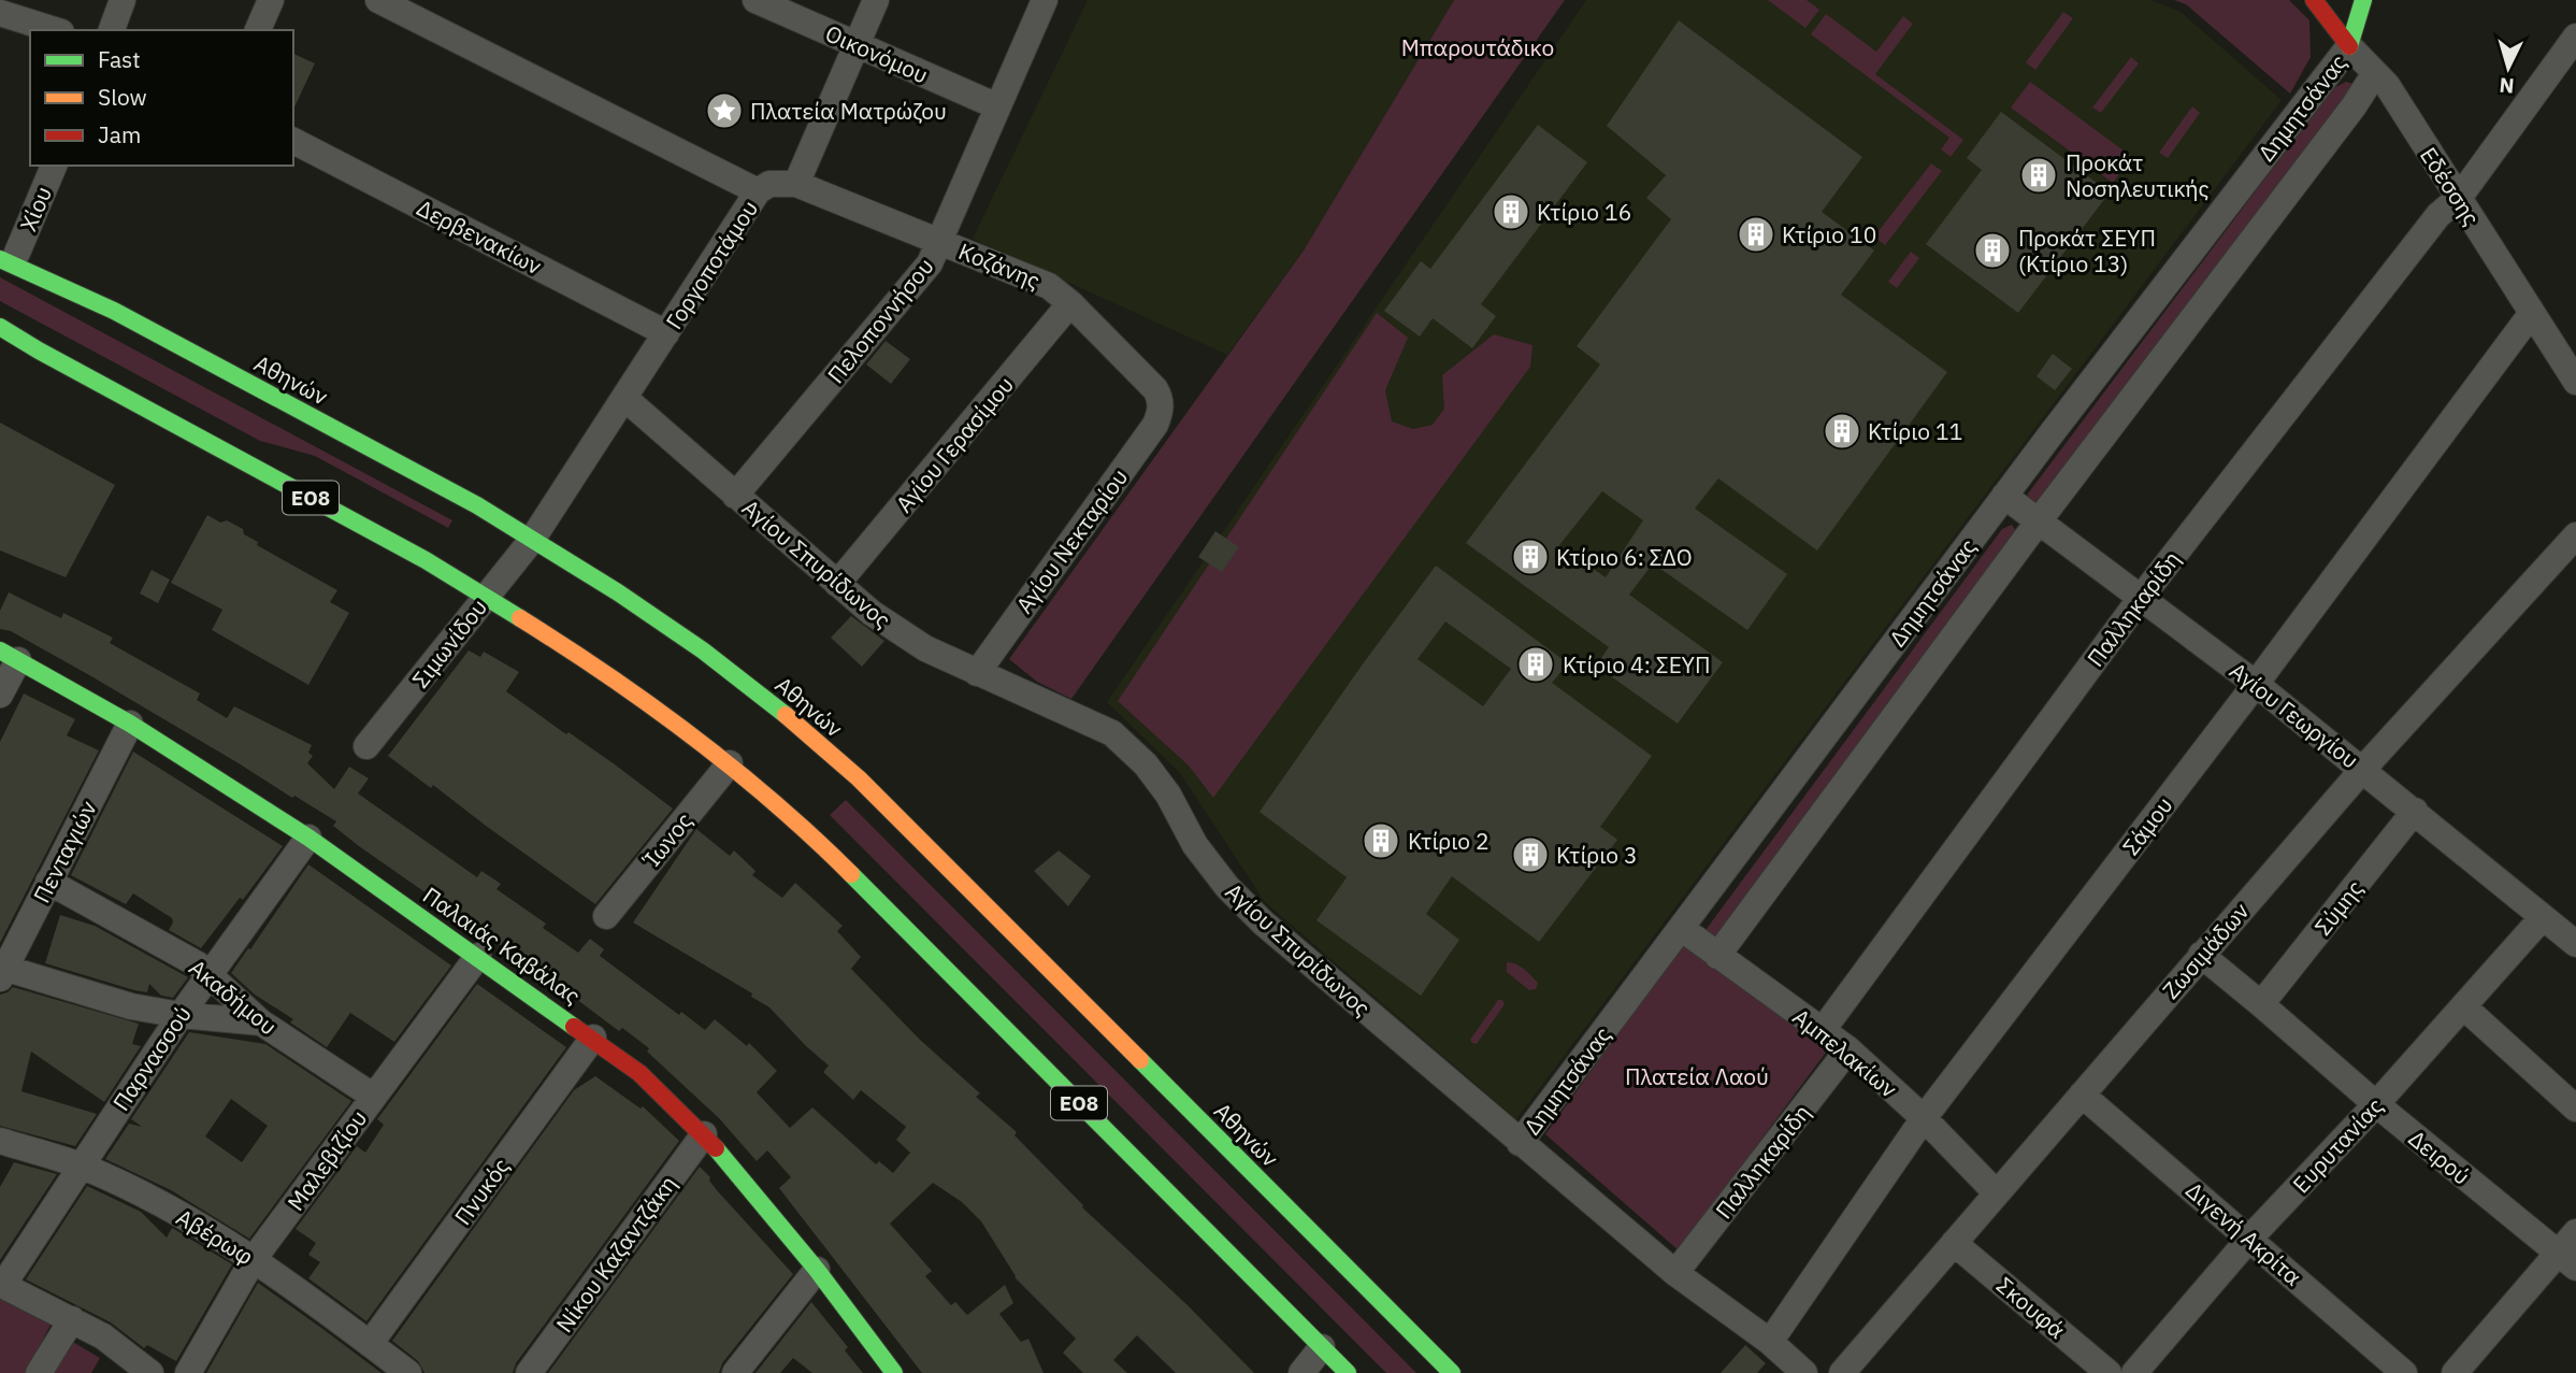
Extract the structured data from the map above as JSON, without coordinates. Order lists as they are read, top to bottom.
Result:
{
  "streets": {
    "main road": [
      "Εδέσσης",
      "Αθηνών",
      "ΕΟ8",
      "Παλαιάς Καβάλας"
    ],
    "street": [
      "Οικονόμου",
      "Δημητσάνας",
      "Χίου",
      "Δερβενακίων",
      "Γοργοποτάμου",
      "Κοζάνης",
      "Πελοποννήσου",
      "Αγίου Γερασίμου",
      "Αγίου Νεκταρίου",
      "Αγίου Σπυρίδωνος",
      "Παλληκαρίδη",
      "Σιμωνίδου",
      "Αγίου Γεωργίου",
      "Σάμου",
      "Ίωνος",
      "Πενταγιών",
      "Σύμης",
      "Ζωσιμάδων",
      "Ακαδήμου",
      "Αμπελακίων",
      "Παρνασσού",
      "Ευρυτανίας",
      "Δειρού",
      "Μαλεβιζίου",
      "Πνυκός",
      "Διγενή Ακρίτα",
      "Αβέρωφ",
      "Νίκου Καζαντζάκη",
      "Σκουφά"
    ]
  },
  "crossings": [
    ["Οικονόμου", "Πελοποννήσου"],
    ["Δημητσάνας", "Εδέσσης"],
    ["Δημητσάνας", "Αγίου Σπυρίδωνος"],
    ["Δημητσάνας", "Αγίου Γεωργίου"],
    ["Δημητσάνας", "Αμπελακίων"],
    ["Εδέσσης", "Παλληκαρίδη"],
    ["Εδέσσης", "Σάμου"],
    ["Χίου", "Αθηνών"],
    ["Δερβενακίων", "Γοργοποτάμου"],
    ["Γοργοποτάμου", "Κοζάνης"],
    ["Γοργοποτάμου", "Αθηνών"],
    ["Γοργοποτάμου", "Αγίου Σπυρίδωνος"],
    ["Γοργοποτάμου", "Σιμωνίδου"],
    ["Κοζάνης", "Πελοποννήσου"],
    ["Κοζάνης", "Αγίου Γερασίμου"],
    ["Κοζάνης", "Αγίου Νεκταρίου"],
    ["Πελοποννήσου", "Αγίου Σπυρίδωνος"],
    ["Αθηνών", "Σιμωνίδου"],
    ["Αγίου Γερασίμου", "Αγίου Σπυρίδωνος"],
    ["ΕΟ8", "Σιμωνίδου"],
    ["ΕΟ8", "Ίωνος"],
    ["Αγίου Νεκταρίου", "Αγίου Σπυρίδωνος"],
    ["Αγίου Σπυρίδωνος", "Παλληκαρίδη"],
    ["Αγίου Σπυρίδωνος", "Σάμου"],
    ["Παλληκαρίδη", "Αγίου Γεωργίου"],
    ["Παλληκαρίδη", "Αμπελακίων"],
    ["Αγίου Γεωργίου", "Σάμου"],
    ["Αγίου Γεωργίου", "Σύμης"],
    ["Αγίου Γεωργίου", "Ζωσιμάδων"],
    ["Αγίου Γεωργίου", "Ευρυτανίας"],
    ["Σάμου", "Αμπελακίων"],
    ["Πενταγιών", "Παλαιάς Καβάλας"],
    ["Πενταγιών", "Ακαδήμου"],
    ["Σύμης", "Δειρού"],
    ["Παλαιάς Καβάλας", "Παρνασσού"],
    ["Παλαιάς Καβάλας", "Μαλεβιζίου"],
    ["Παλαιάς Καβάλας", "Πνυκός"],
    ["Παλαιάς Καβάλας", "Νίκου Καζαντζάκη"],
    ["Ζωσιμάδων", "Αμπελακίων"],
    ["Ζωσιμάδων", "Δειρού"],
    ["Ζωσιμάδων", "Διγενή Ακρίτα"],
    ["Ζωσιμάδων", "Σκουφά"],
    ["Ακαδήμου", "Παρνασσού"],
    ["Ακαδήμου", "Μαλεβιζίου"],
    ["Παρνασσού", "Αβέρωφ"],
    ["Ευρυτανίας", "Δειρού"],
    ["Ευρυτανίας", "Διγενή Ακρίτα"],
    ["Μαλεβιζίου", "Αβέρωφ"],
    ["Πνυκός", "Αβέρωφ"]
  ],
  "parks": ["Μπαρουτάδικο", "Πλατεία Λαού"],
  "places": {
    "place": ["Πλατεία Ματρώζου"],
    "building": [
      "Προκάτ Νοσηλευτικής",
      "Κτίριο 16",
      "Κτίριο 10",
      "Προκάτ ΣΕΥΠ (Κτίριο 13)",
      "Κτίριο 11",
      "Κτίριο 6: ΣΔΟ",
      "Κτίριο 4: ΣΕΥΠ",
      "Κτίριο 2",
      "Κτίριο 3"
    ]
  },
  "legend": ["Fast", "Slow", "Jam"],
  "north": "bottom"
}
